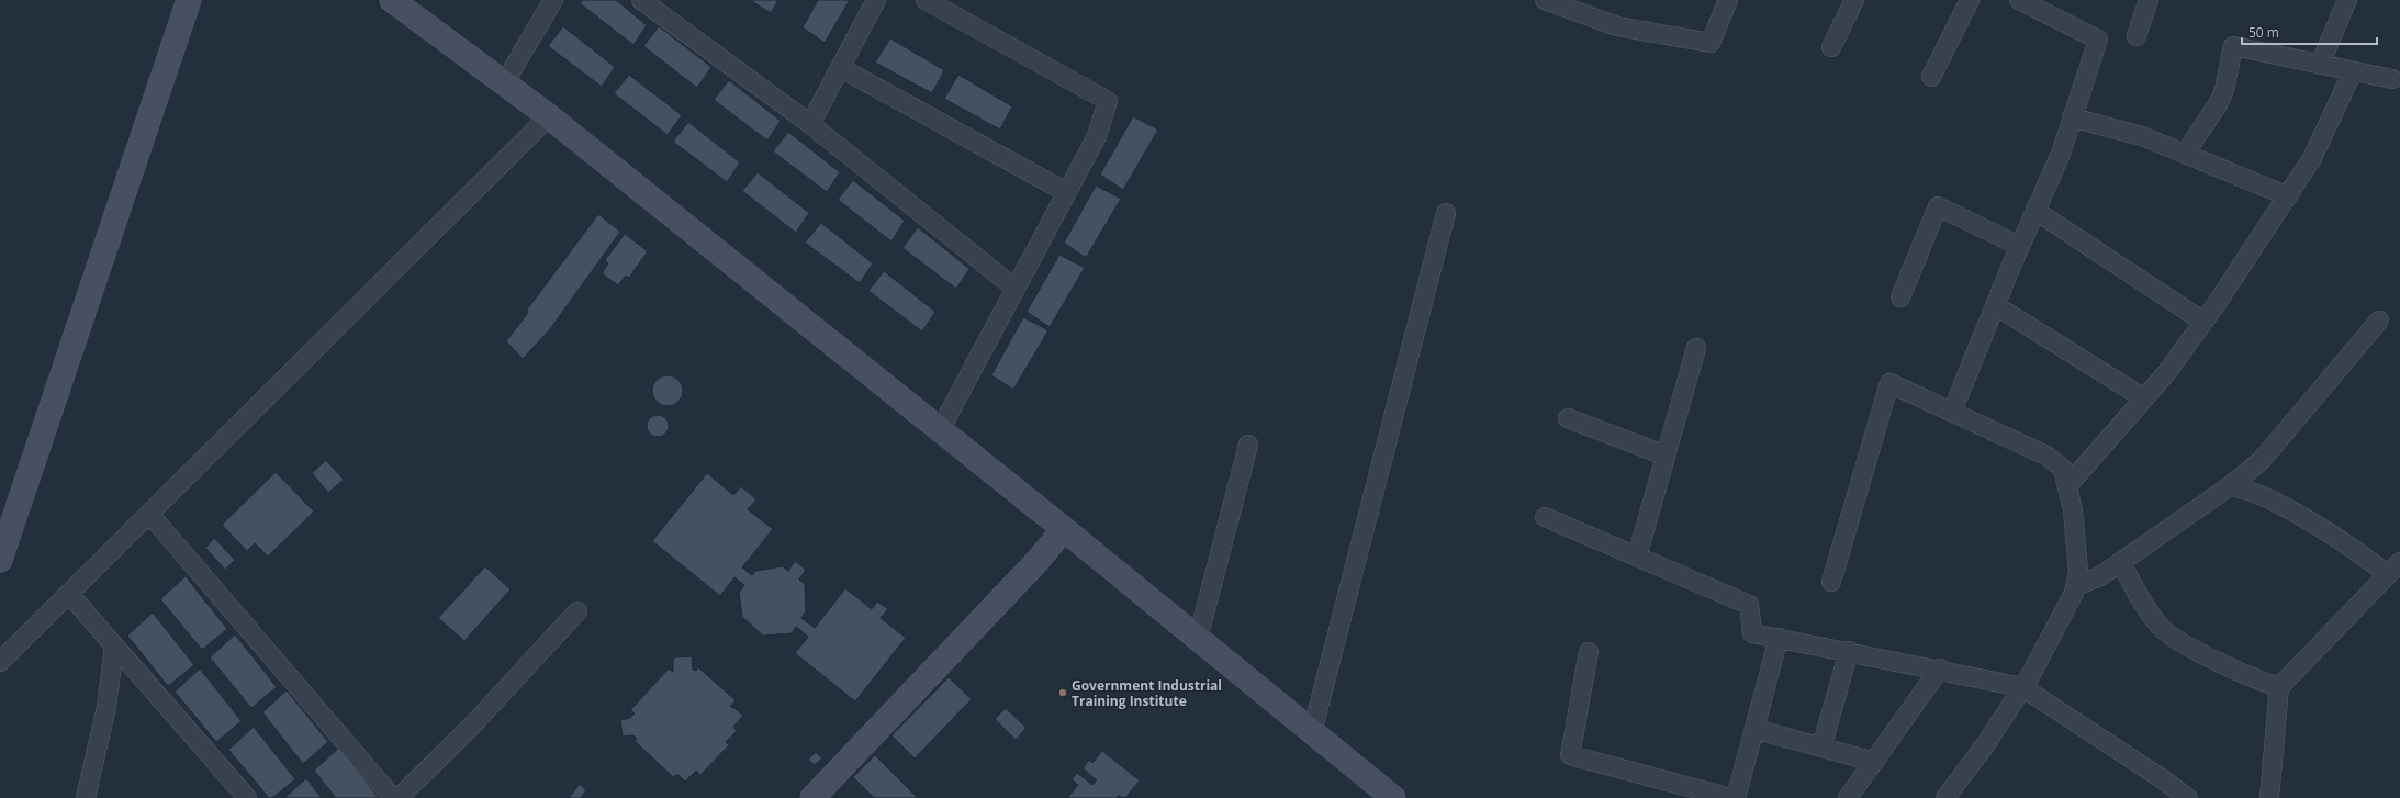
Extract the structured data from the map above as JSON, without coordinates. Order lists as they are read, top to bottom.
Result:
{
  "places": ["Government Industrial Training Institute"],
  "scale_bar": "50 m"
}
